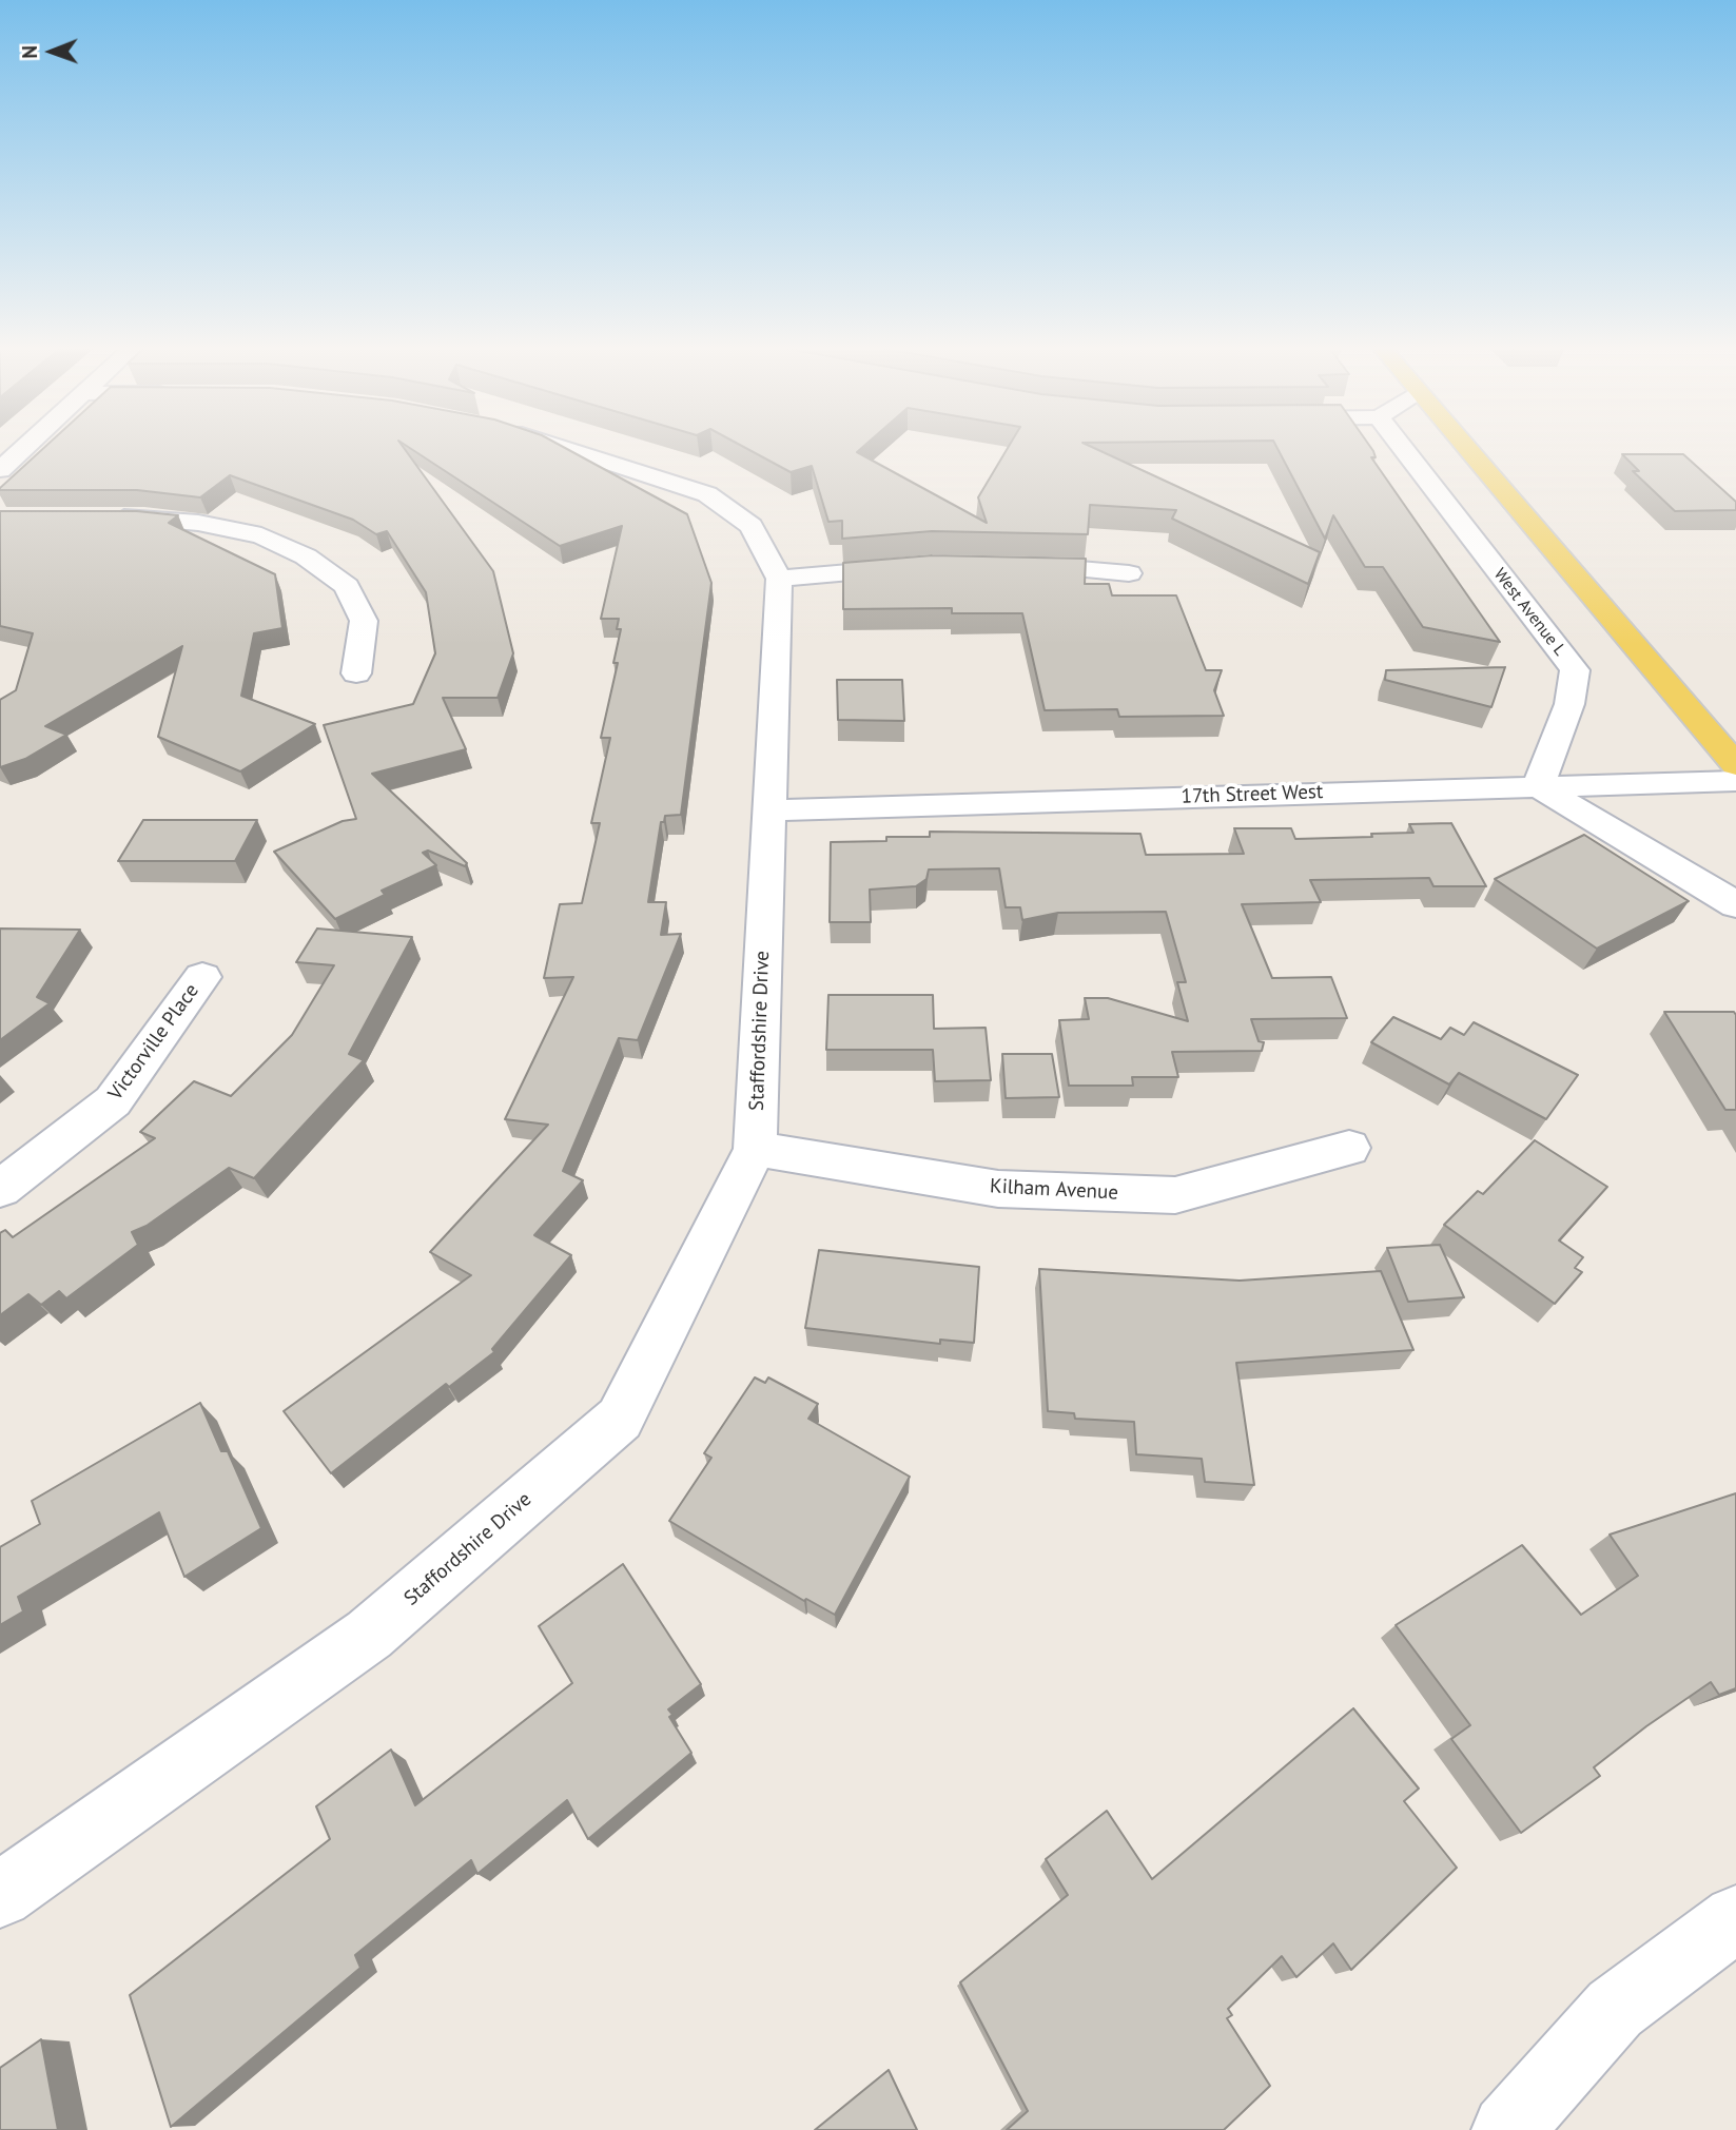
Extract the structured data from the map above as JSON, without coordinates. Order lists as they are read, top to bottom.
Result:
{
  "streets": {
    "street": [
      "West Avenue L",
      "17th Street West",
      "Staffordshire Drive",
      "Victorville Place",
      "Kilham Avenue"
    ]
  },
  "crossings": [
    ["West Avenue L", "17th Street West"],
    ["17th Street West", "Staffordshire Drive"],
    ["Staffordshire Drive", "Kilham Avenue"]
  ],
  "north": "left"
}
